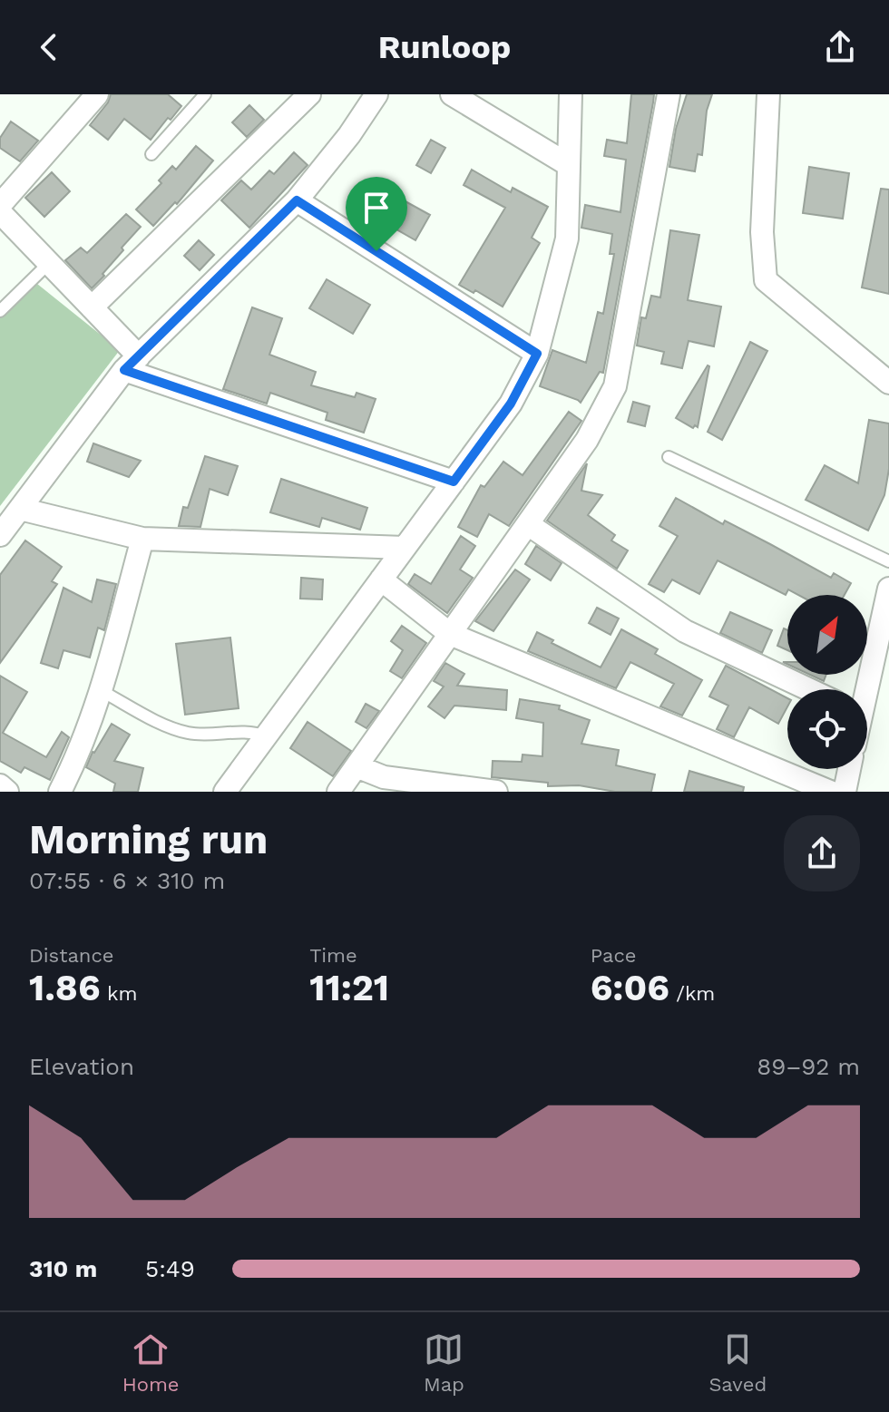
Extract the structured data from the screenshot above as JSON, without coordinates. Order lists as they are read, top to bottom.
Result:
{
  "north": "top right",
  "page": {
    "header": "Runloop",
    "heading": ["Morning run", "07:55 · 6 × 310 m"],
    "stats": [
      ["Distance", "1.86 km"],
      ["Time", "11:21"],
      ["Pace", "6:06 /km"]
    ],
    "chart": ["Elevation", "89–92 m"],
    "list": [
      {
        "name": "310 m",
        "note": "5:49"
      }
    ],
    "tabs": ["Home", "Map", "Saved"]
  }
}
